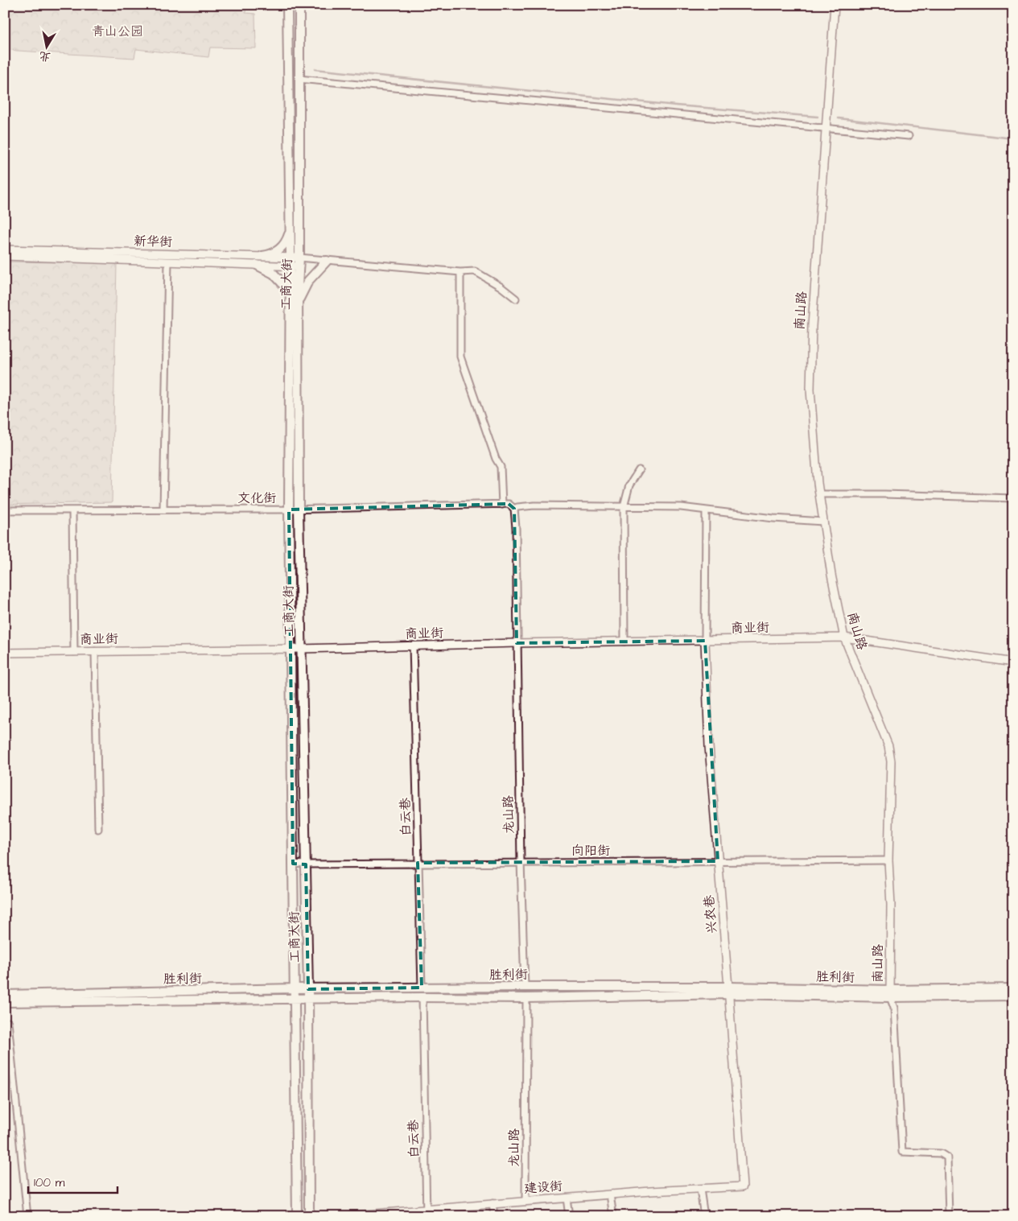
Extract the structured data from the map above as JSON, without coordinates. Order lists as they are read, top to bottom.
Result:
{
  "streets": {
    "main road": ["工商大街", "胜利街"],
    "street": [
      "新华街",
      "南山路",
      "文化街",
      "商业街",
      "龙山路",
      "白云巷",
      "向阳街",
      "兴农巷",
      "建设街"
    ]
  },
  "crossings": [
    ["新华街", "工商大街"],
    ["工商大街", "文化街"],
    ["工商大街", "商业街"],
    ["工商大街", "向阳街"],
    ["工商大街", "胜利街"],
    ["南山路", "商业街"],
    ["南山路", "向阳街"],
    ["南山路", "胜利街"],
    ["文化街", "龙山路"],
    ["商业街", "龙山路"],
    ["商业街", "白云巷"],
    ["商业街", "兴农巷"],
    ["龙山路", "向阳街"],
    ["龙山路", "胜利街"],
    ["龙山路", "建设街"],
    ["白云巷", "向阳街"],
    ["白云巷", "胜利街"],
    ["白云巷", "建设街"],
    ["向阳街", "兴农巷"],
    ["兴农巷", "胜利街"],
    ["兴农巷", "建设街"]
  ],
  "parks": ["青山公园"],
  "scale_bar": "100 m",
  "north": "bottom"
}
